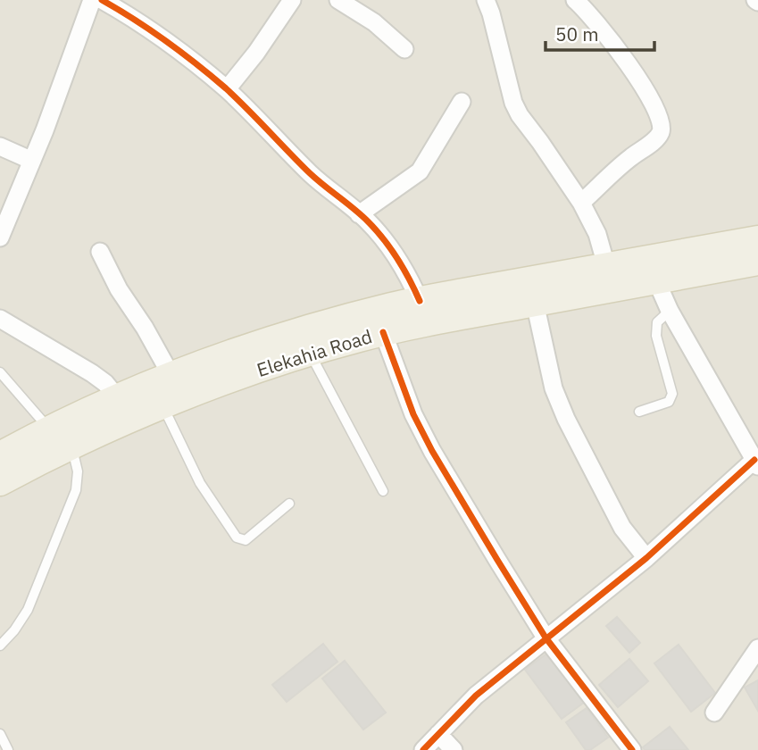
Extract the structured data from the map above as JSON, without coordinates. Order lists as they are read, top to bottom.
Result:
{
  "streets": {
    "main road": ["Elekahia Road"]
  },
  "scale_bar": "50 m"
}
